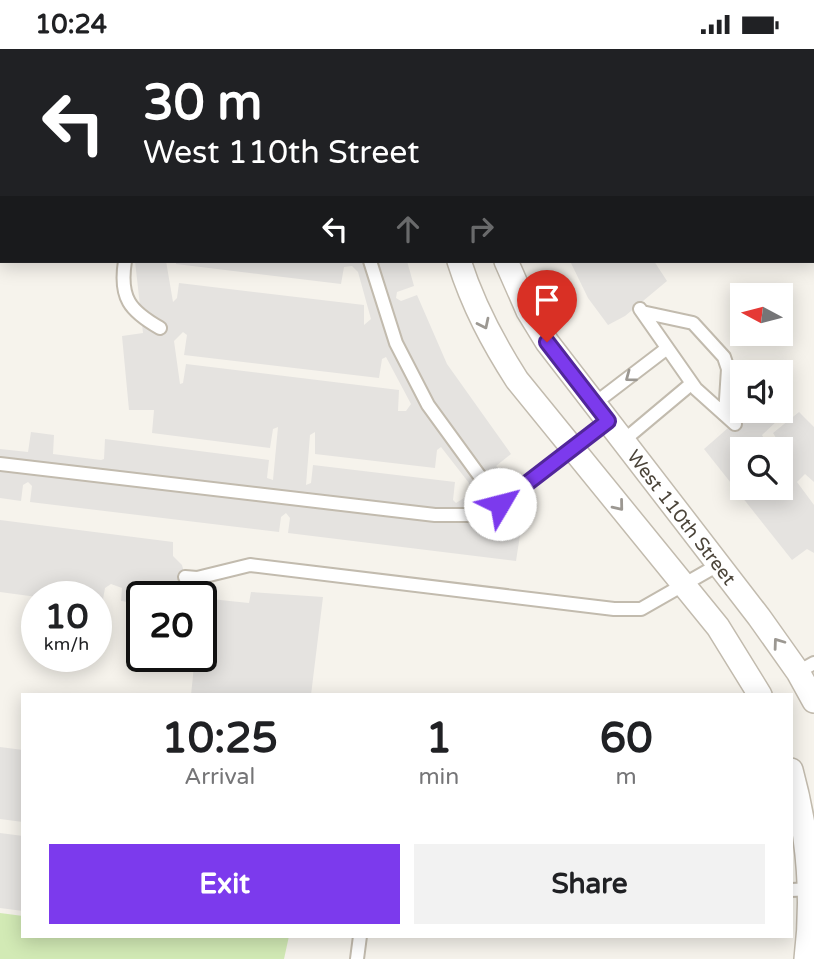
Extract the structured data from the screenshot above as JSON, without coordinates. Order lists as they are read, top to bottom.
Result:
{
  "streets": {
    "street": ["West 110th Street"]
  },
  "north": "left",
  "page": {
    "status": "10:24",
    "turn": ["30 m", "West 110th Street"],
    "speed": "10 km/h",
    "limit": "20",
    "eta": [
      "10:25",
      "Arrival",
      "1",
      "min",
      "60",
      "m"
    ],
    "buttons": ["Exit", "Share"]
  }
}
